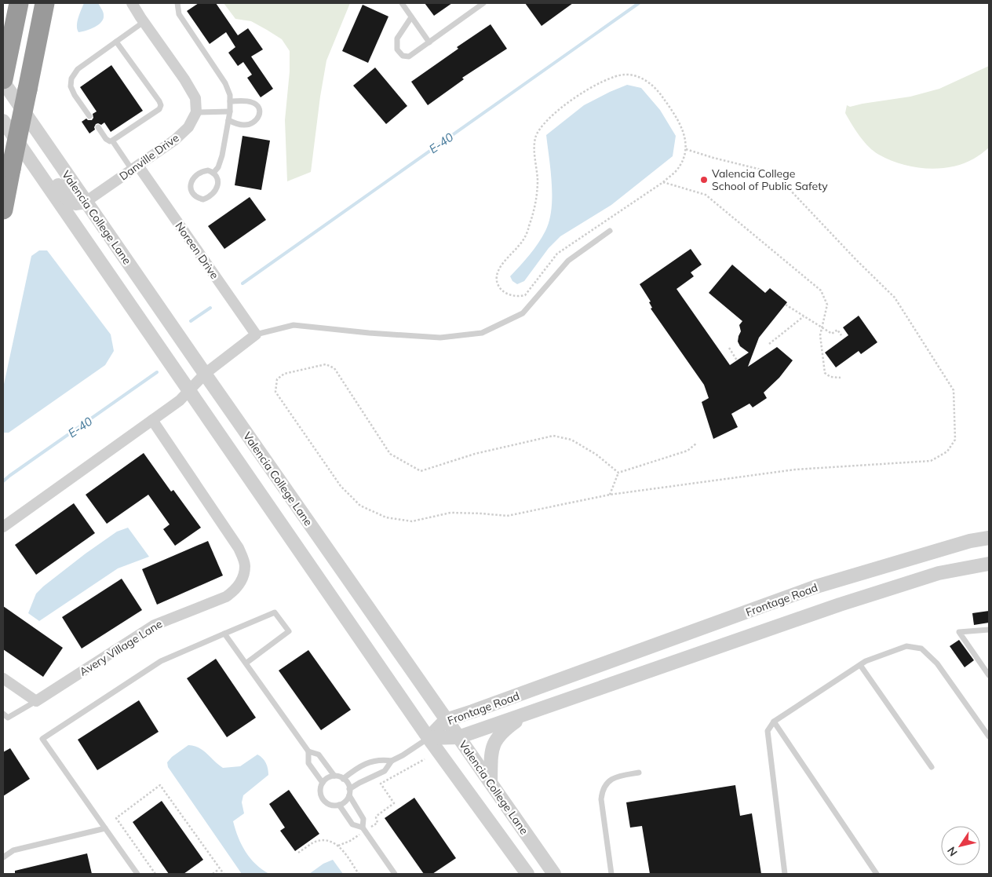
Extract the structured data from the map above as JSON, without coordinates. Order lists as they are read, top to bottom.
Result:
{
  "streets": {
    "street": [
      "Danville Drive",
      "Valencia College Lane",
      "Noreen Drive",
      "Frontage Road",
      "Avery Village Lane"
    ]
  },
  "crossings": [
    ["Danville Drive", "Valencia College Lane"],
    ["Danville Drive", "Noreen Drive"],
    ["Valencia College Lane", "Frontage Road"]
  ],
  "water": ["E-40"],
  "places": ["Valencia College School of Public Safety"],
  "north": "bottom left"
}
